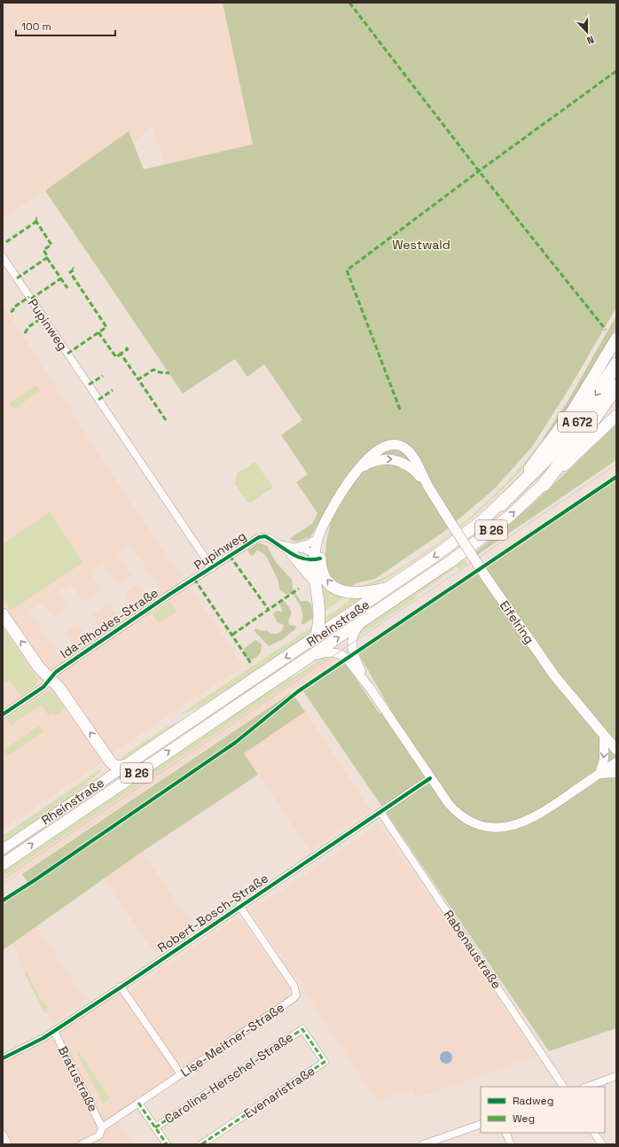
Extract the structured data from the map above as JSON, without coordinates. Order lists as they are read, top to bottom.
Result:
{
  "streets": {
    "highway": ["A 672"],
    "main road": ["B 26", "Eifelring", "Rheinstraße"],
    "street": [
      "Pupinweg",
      "Ida-Rhodes-Straße",
      "Robert-Bosch-Straße",
      "Rabenaustraße",
      "Lise-Meitner-Straße",
      "Caroline-Herschel-Straße",
      "Bratustraße",
      "Evenaristraße"
    ]
  },
  "crossings": [
    ["Pupinweg", "Eifelring"],
    ["Pupinweg", "Ida-Rhodes-Straße"],
    ["A 672", "Rheinstraße"],
    ["Robert-Bosch-Straße", "Rabenaustraße"],
    ["Robert-Bosch-Straße", "Lise-Meitner-Straße"],
    ["Robert-Bosch-Straße", "Bratustraße"],
    ["Lise-Meitner-Straße", "Bratustraße"],
    ["Caroline-Herschel-Straße", "Evenaristraße"]
  ],
  "parks": ["Westwald"],
  "legend": ["Radweg", "Weg"],
  "scale_bar": "100 m",
  "north": "bottom"
}
